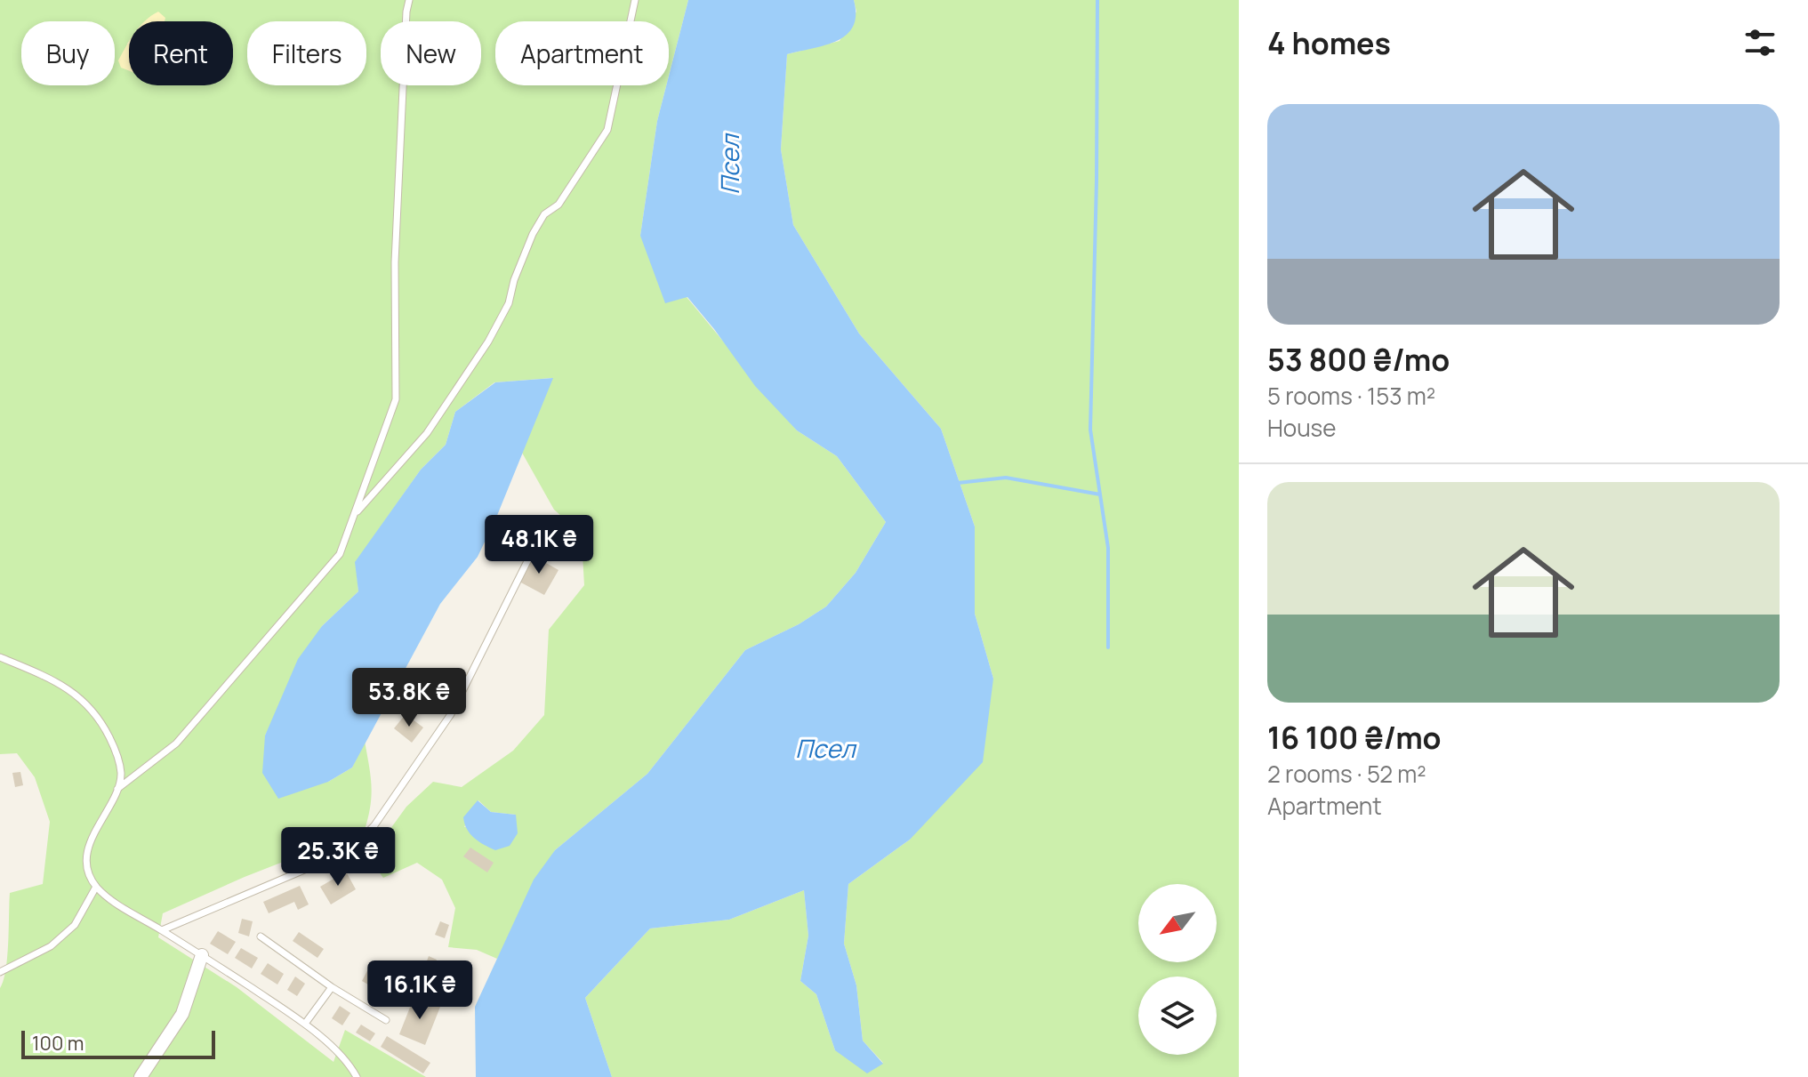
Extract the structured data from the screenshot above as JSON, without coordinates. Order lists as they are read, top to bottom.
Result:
{
  "water": ["Псел"],
  "scale_bar": "100 m",
  "north": "bottom left",
  "page": {
    "heading": "4 homes",
    "chip": [
      "Buy",
      "Rent",
      "Filters",
      "New",
      "Apartment"
    ],
    "list": [
      {
        "name": "53 800 ₴/mo",
        "note": "5 rooms · 153 m² · House"
      },
      {
        "name": "16 100 ₴/mo",
        "note": "2 rooms · 52 m² · Apartment"
      }
    ],
    "price": [
      "48.1K ₴",
      "53.8K ₴",
      "25.3K ₴",
      "16.1K ₴"
    ],
    "scale": "100 m"
  }
}
